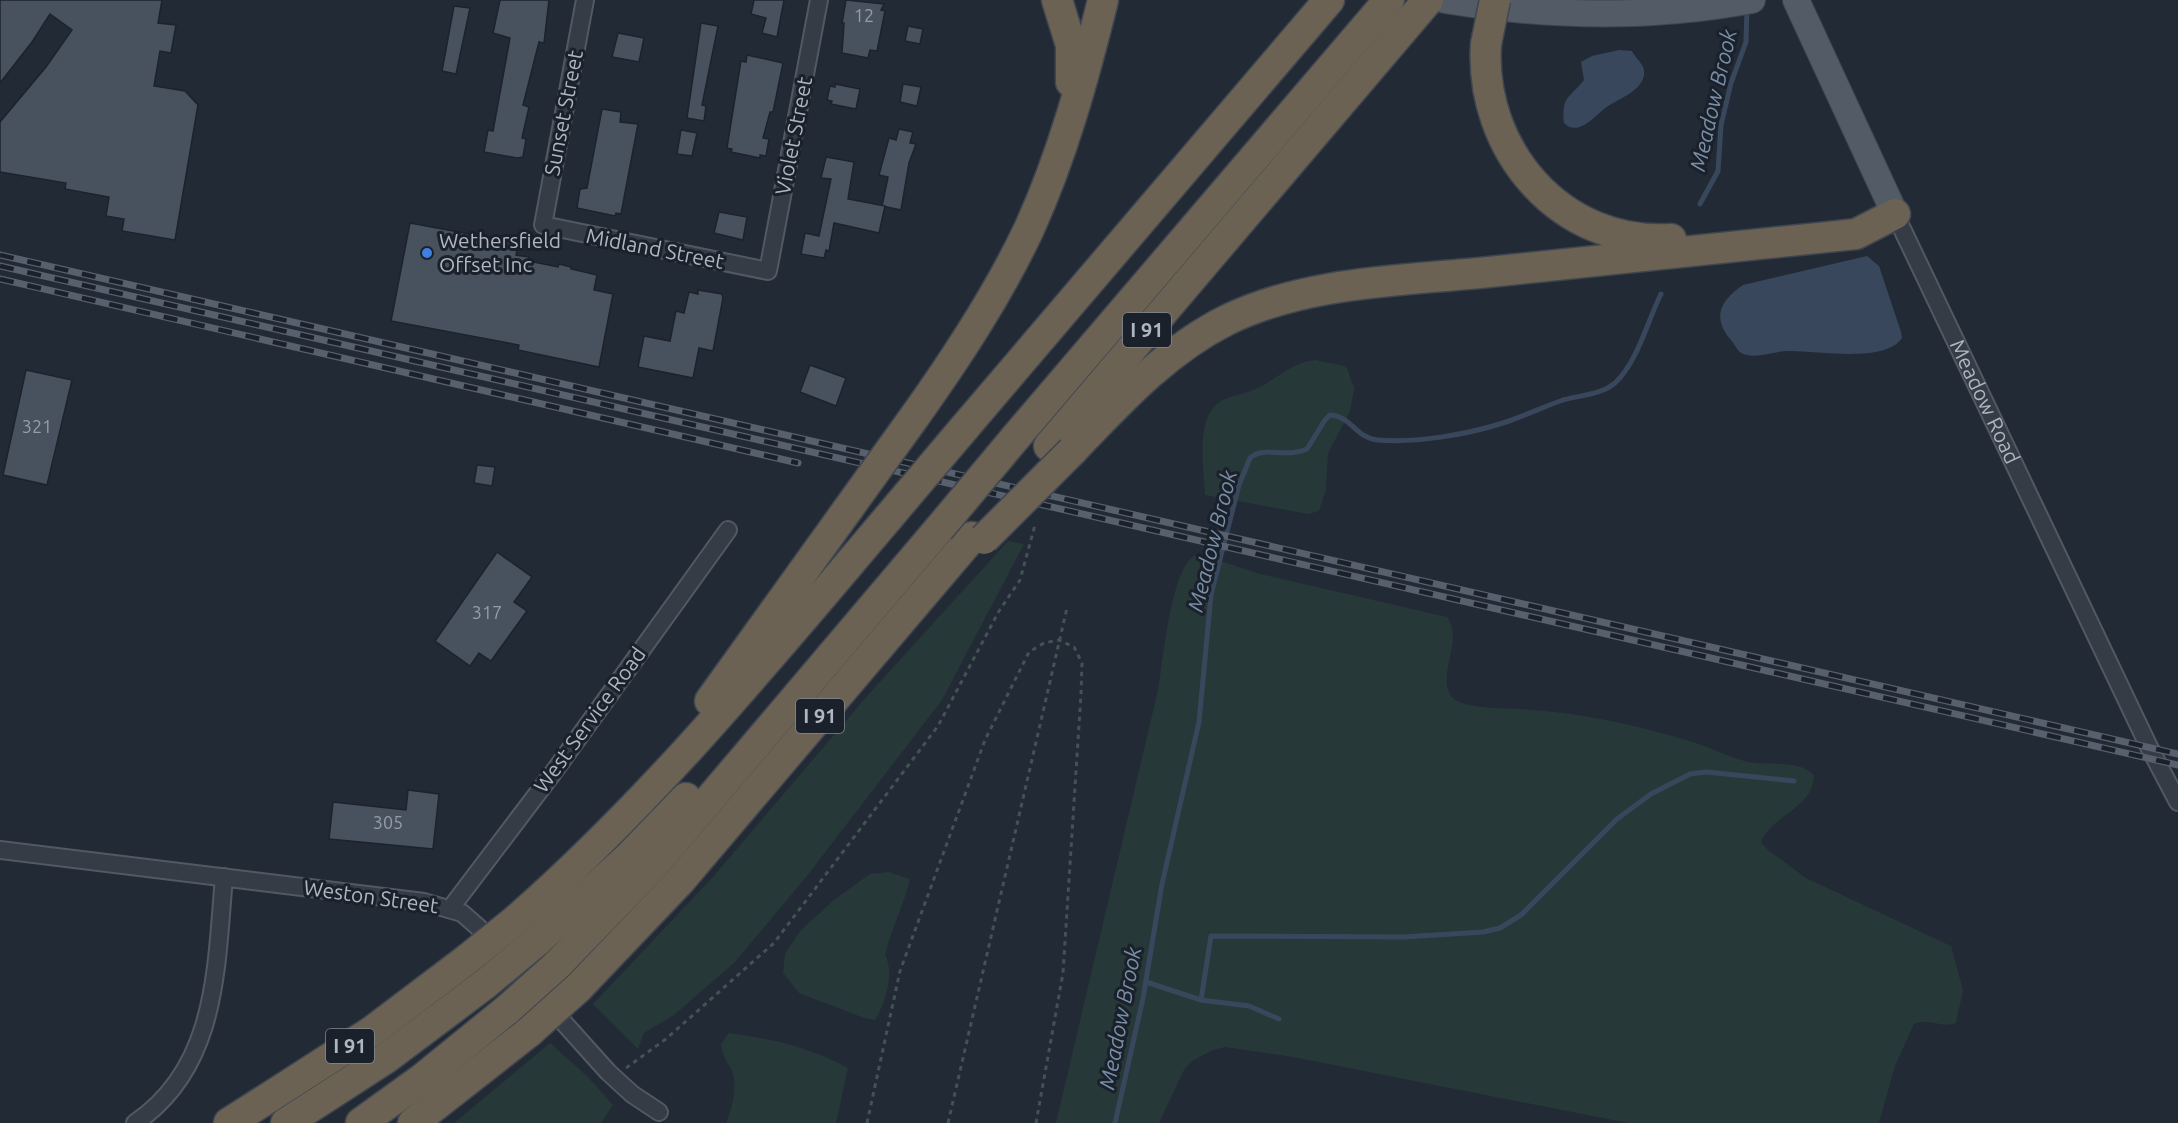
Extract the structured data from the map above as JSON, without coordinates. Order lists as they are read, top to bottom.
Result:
{
  "streets": {
    "highway": ["I 91"],
    "main road": ["Meadow Road"],
    "street": [
      "Sunset Street",
      "Violet Street",
      "Midland Street",
      "West Service Road",
      "Weston Street"
    ]
  },
  "crossings": [
    ["Sunset Street", "Midland Street"],
    ["Violet Street", "Midland Street"],
    ["West Service Road", "Weston Street"]
  ],
  "water": ["Meadow Brook"],
  "places": ["Wethersfield Offset Inc"],
  "house_numbers": [
    "12",
    "321",
    "317",
    "305"
  ]
}
